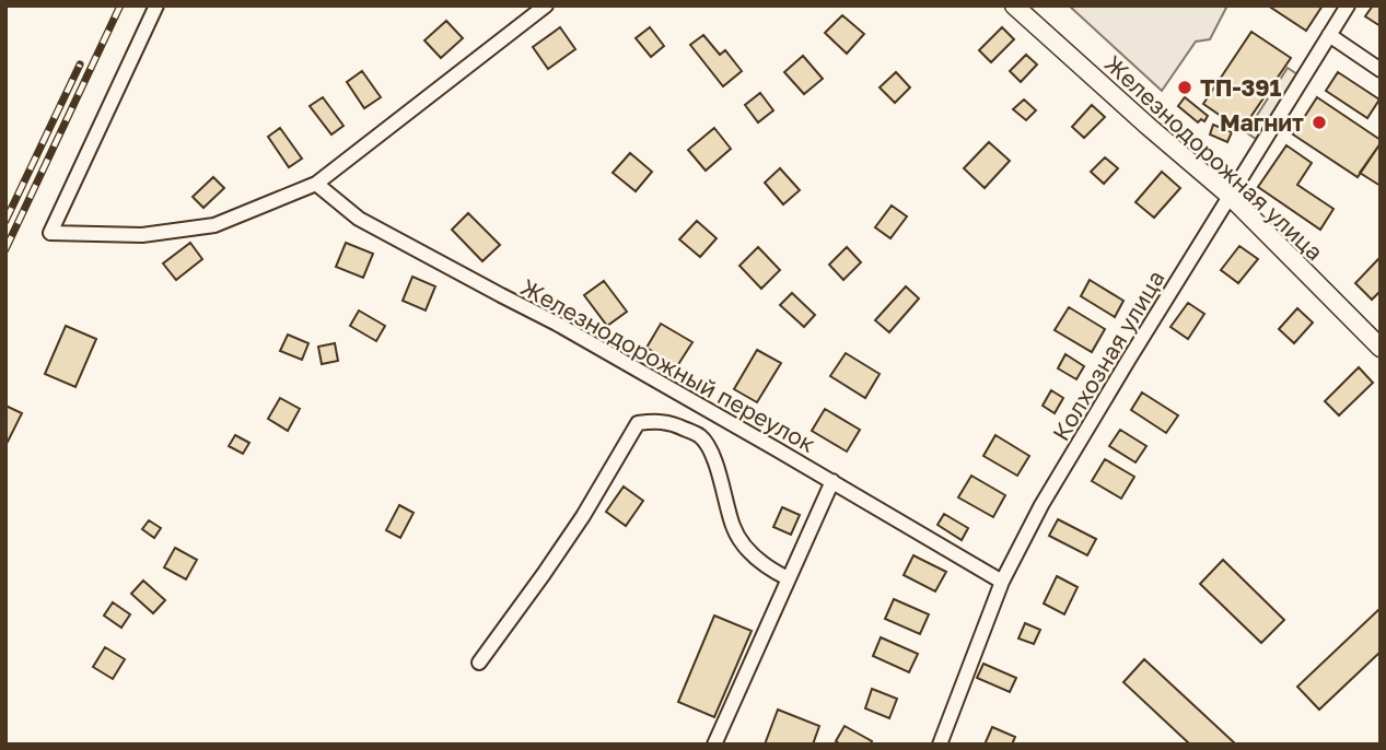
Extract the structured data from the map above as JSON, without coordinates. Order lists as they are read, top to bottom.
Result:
{
  "streets": {
    "street": ["Железнодорожная улица", "Колхозная улица", "Железнодорожный переулок"]
  },
  "crossings": [
    ["Железнодорожная улица", "Колхозная улица"],
    ["Колхозная улица", "Железнодорожный переулок"]
  ],
  "places": ["ТП-391", "Магнит"]
}
